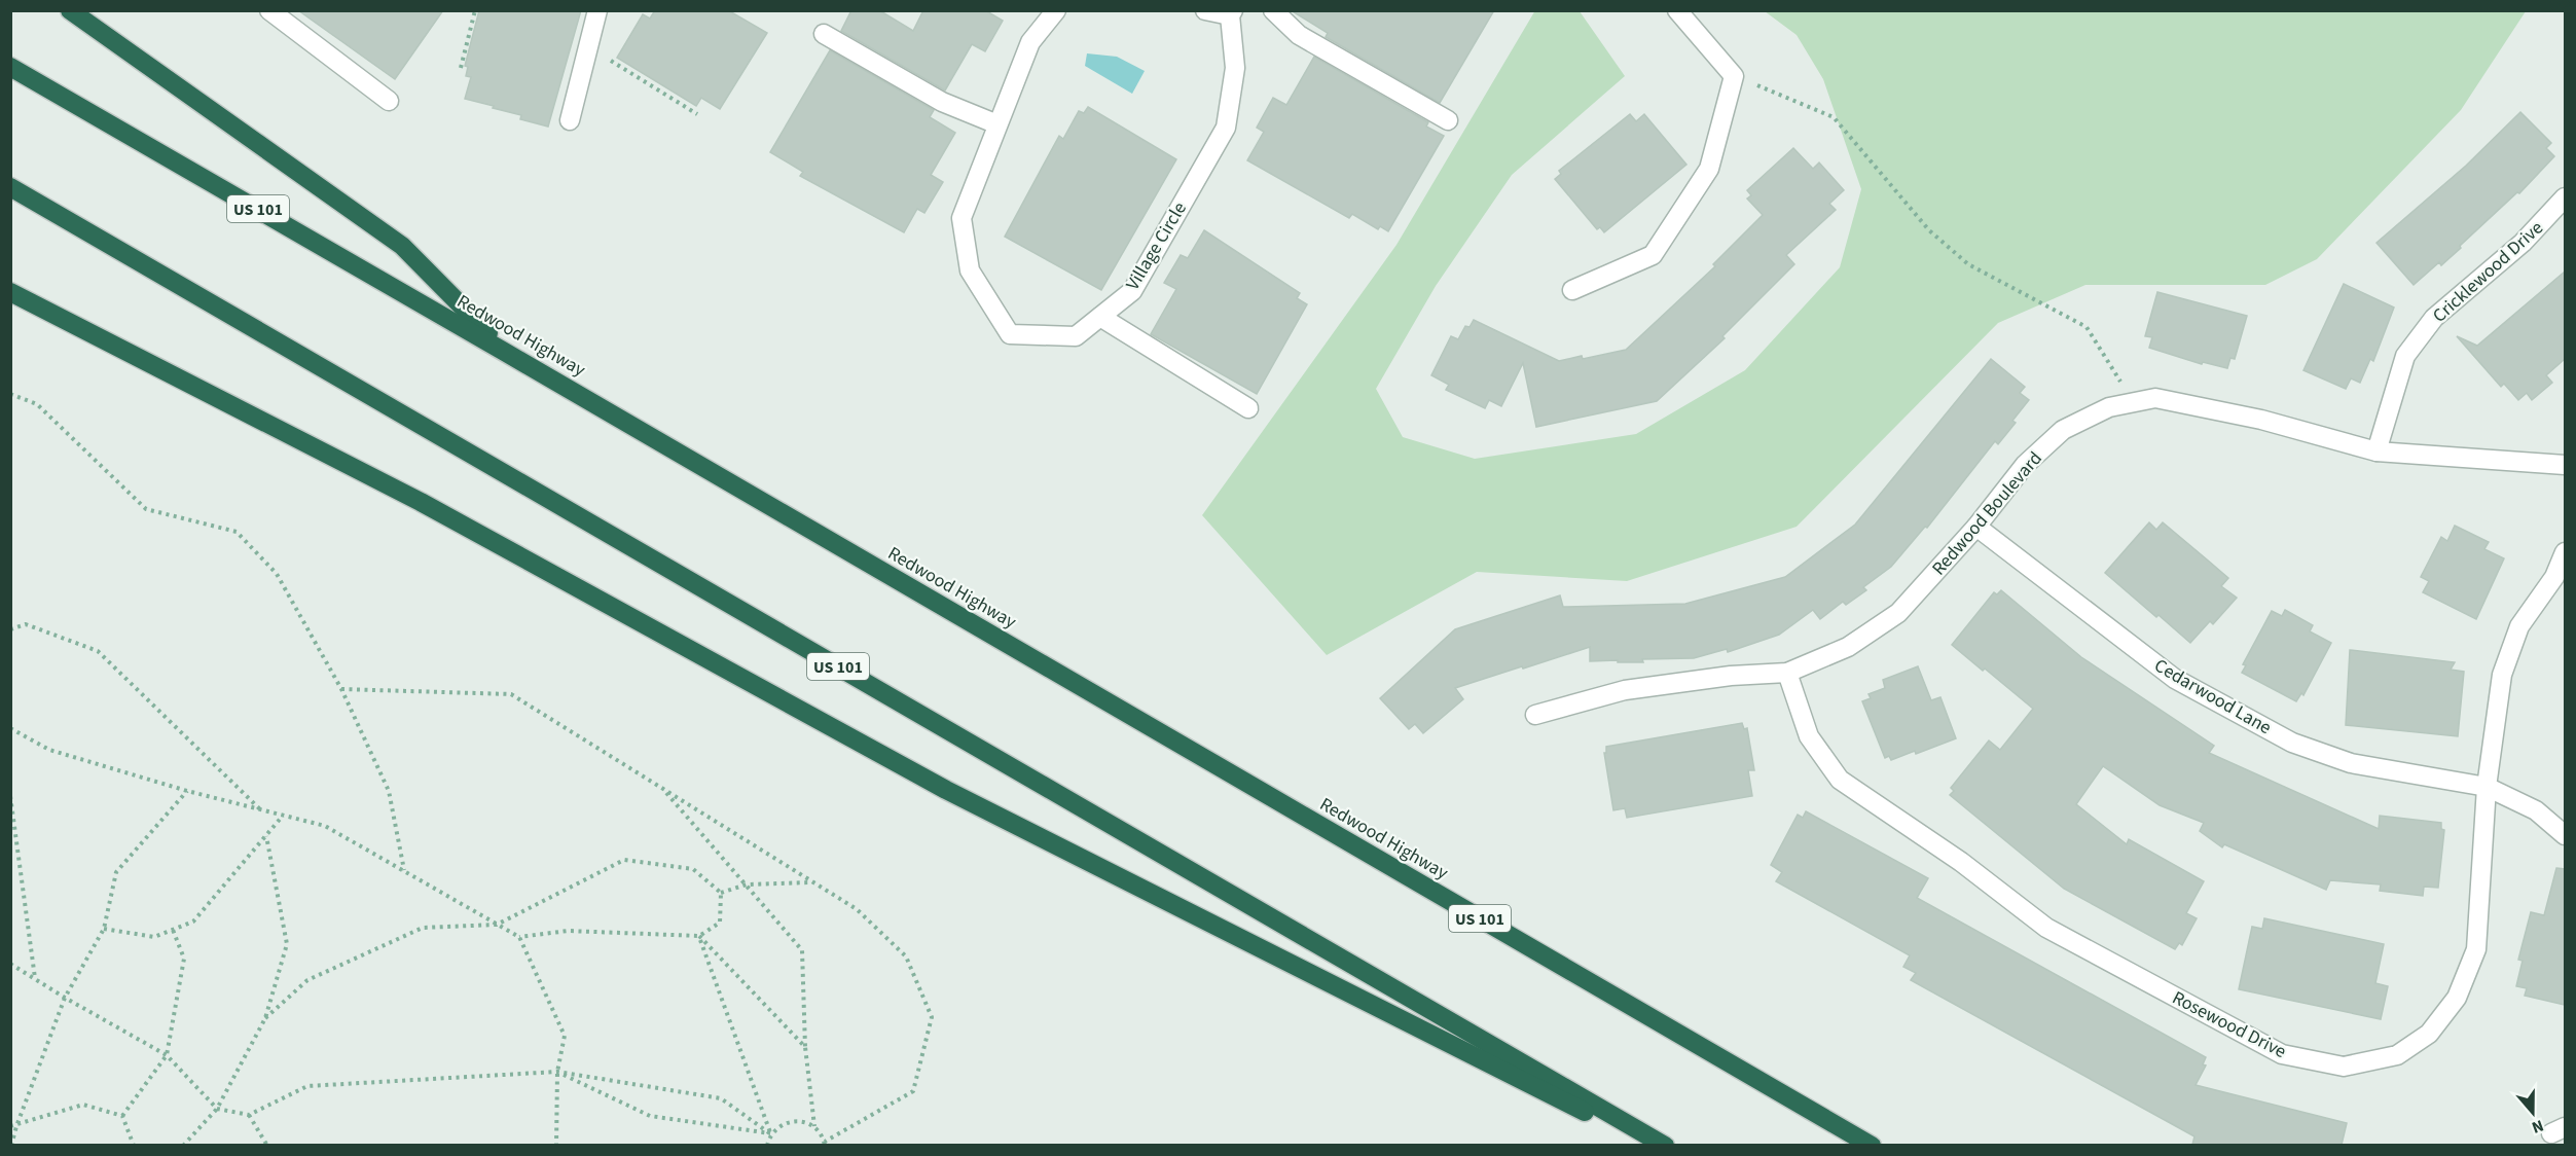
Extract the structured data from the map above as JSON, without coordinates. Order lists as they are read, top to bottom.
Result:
{
  "streets": {
    "highway": ["US 101", "Redwood Highway"],
    "street": [
      "Village Circle",
      "Cricklewood Drive",
      "Redwood Boulevard",
      "Cedarwood Lane",
      "Rosewood Drive"
    ]
  },
  "crossings": [
    ["Cricklewood Drive", "Redwood Boulevard"],
    ["Redwood Boulevard", "Cedarwood Lane"],
    ["Redwood Boulevard", "Rosewood Drive"],
    ["Cedarwood Lane", "Rosewood Drive"]
  ],
  "north": "bottom"
}
